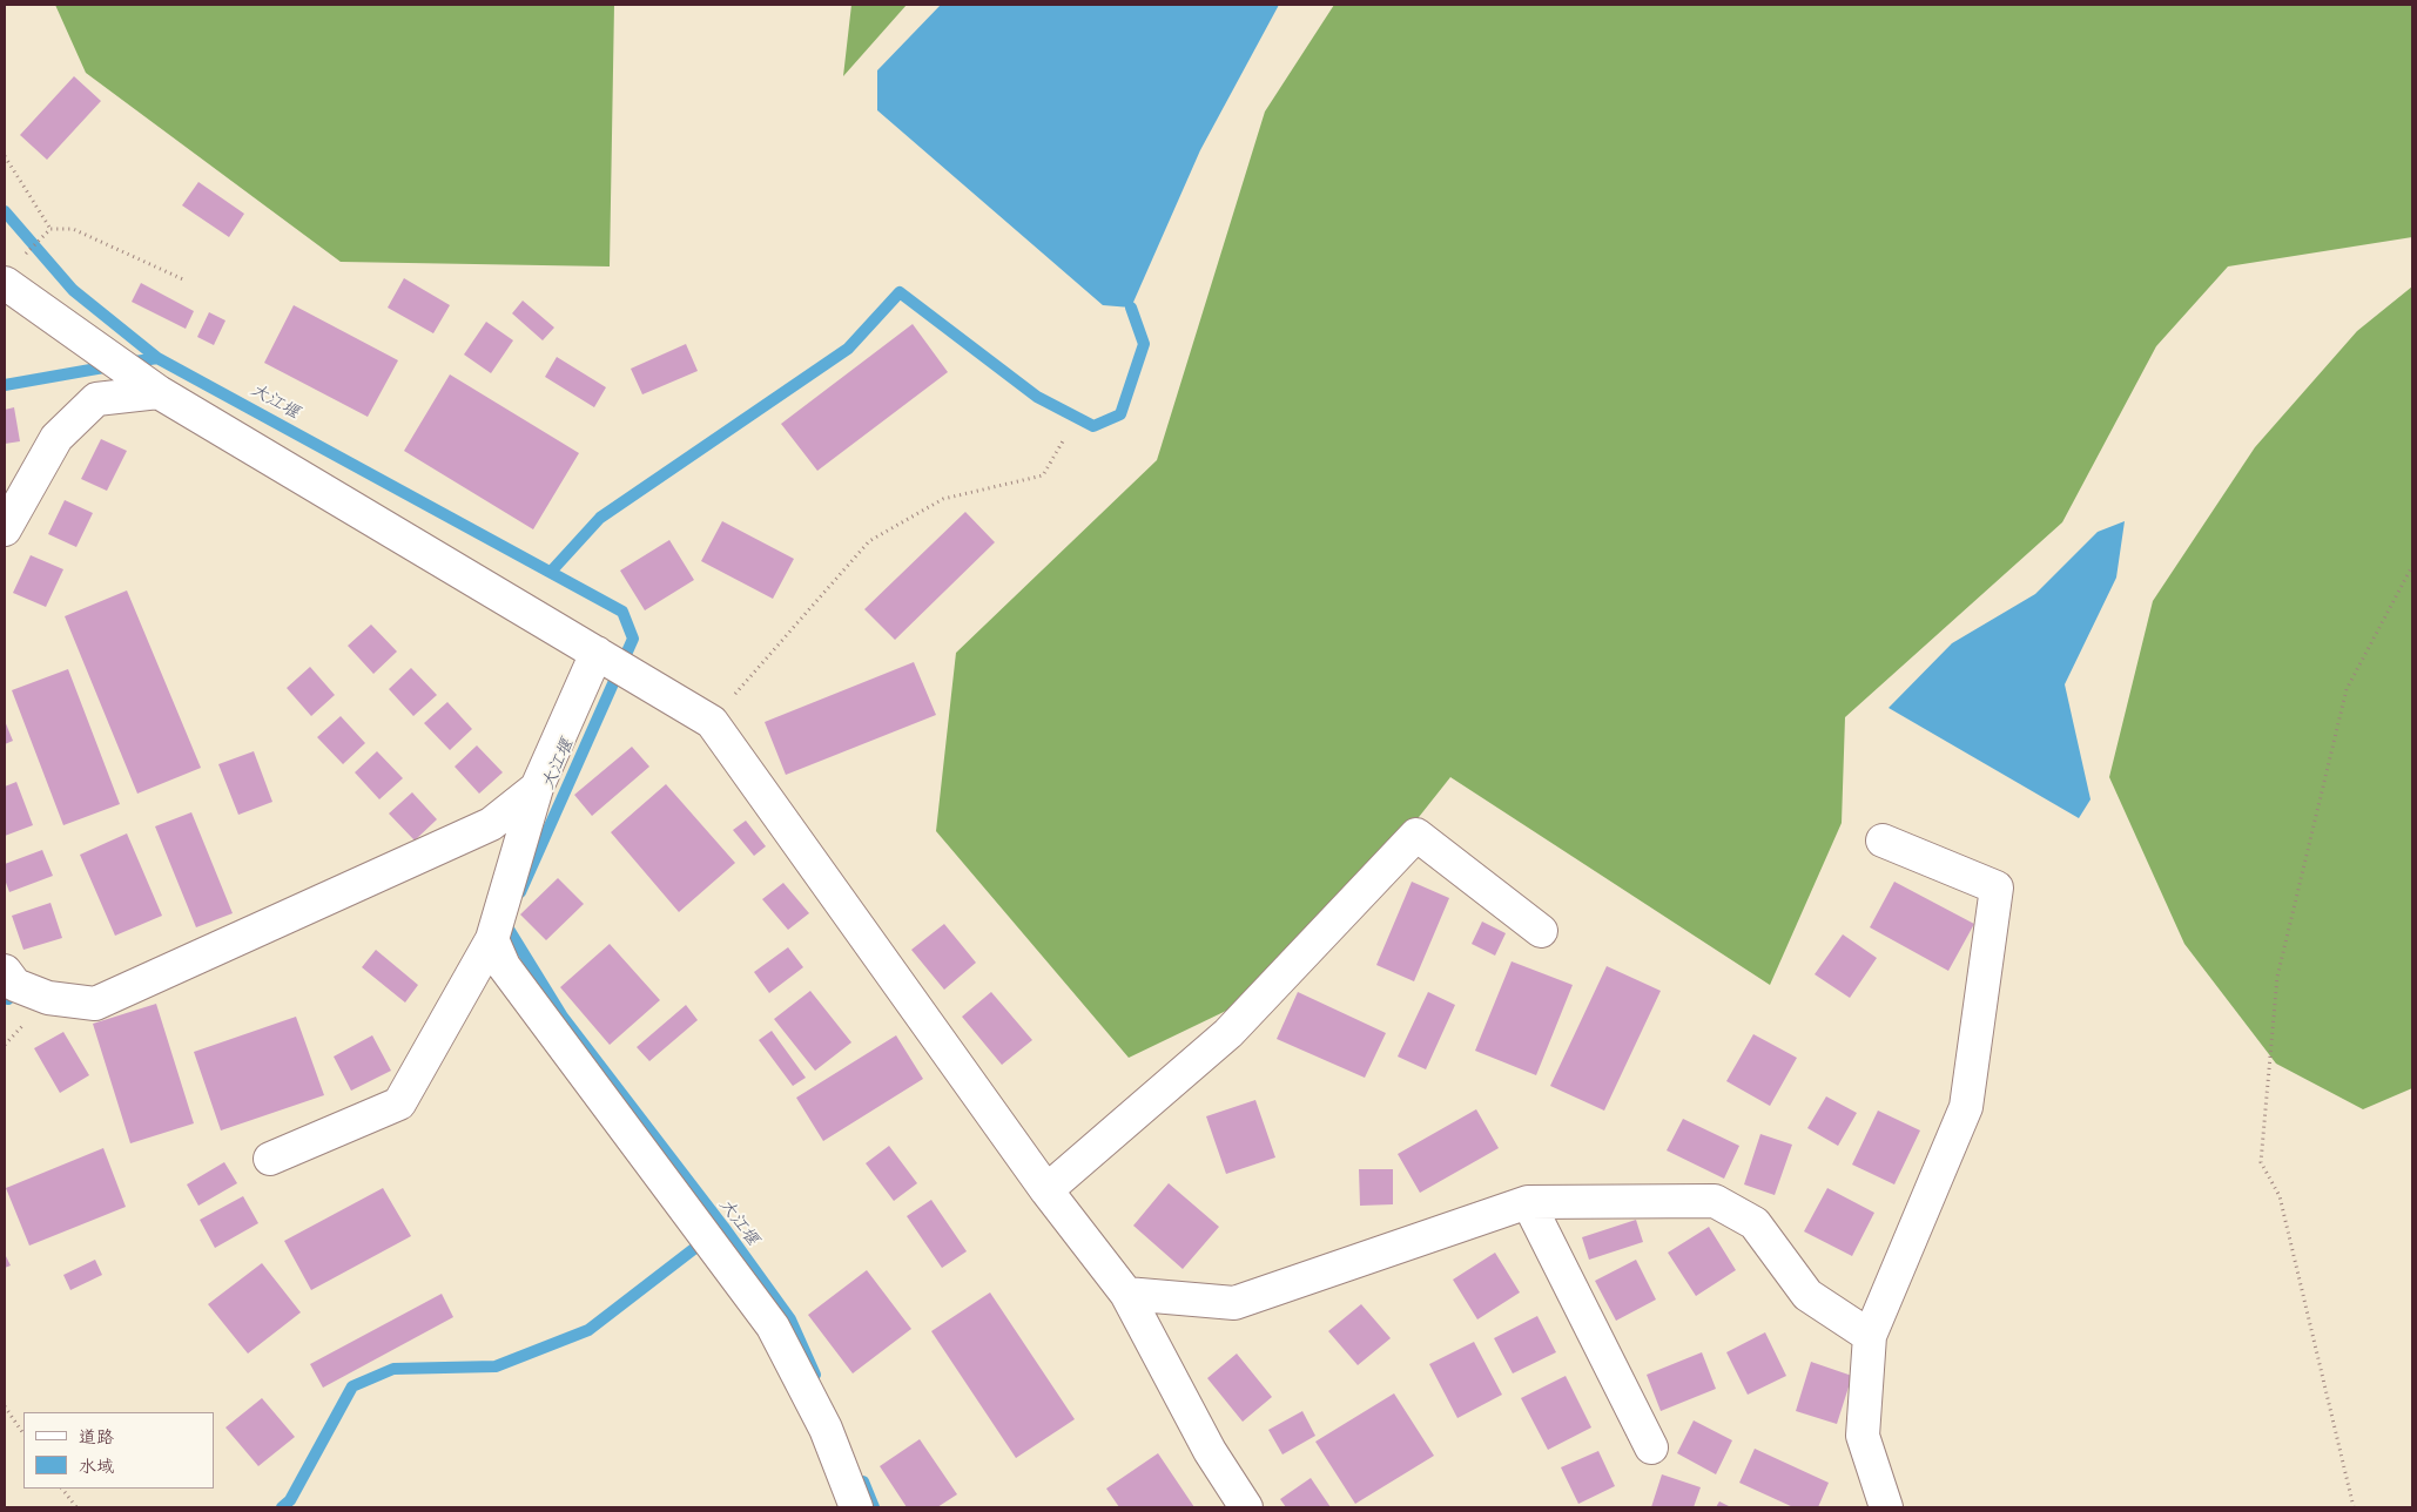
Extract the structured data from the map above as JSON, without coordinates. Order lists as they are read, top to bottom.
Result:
{
  "water": ["大江堰"],
  "legend": ["道路", "水域"]
}
